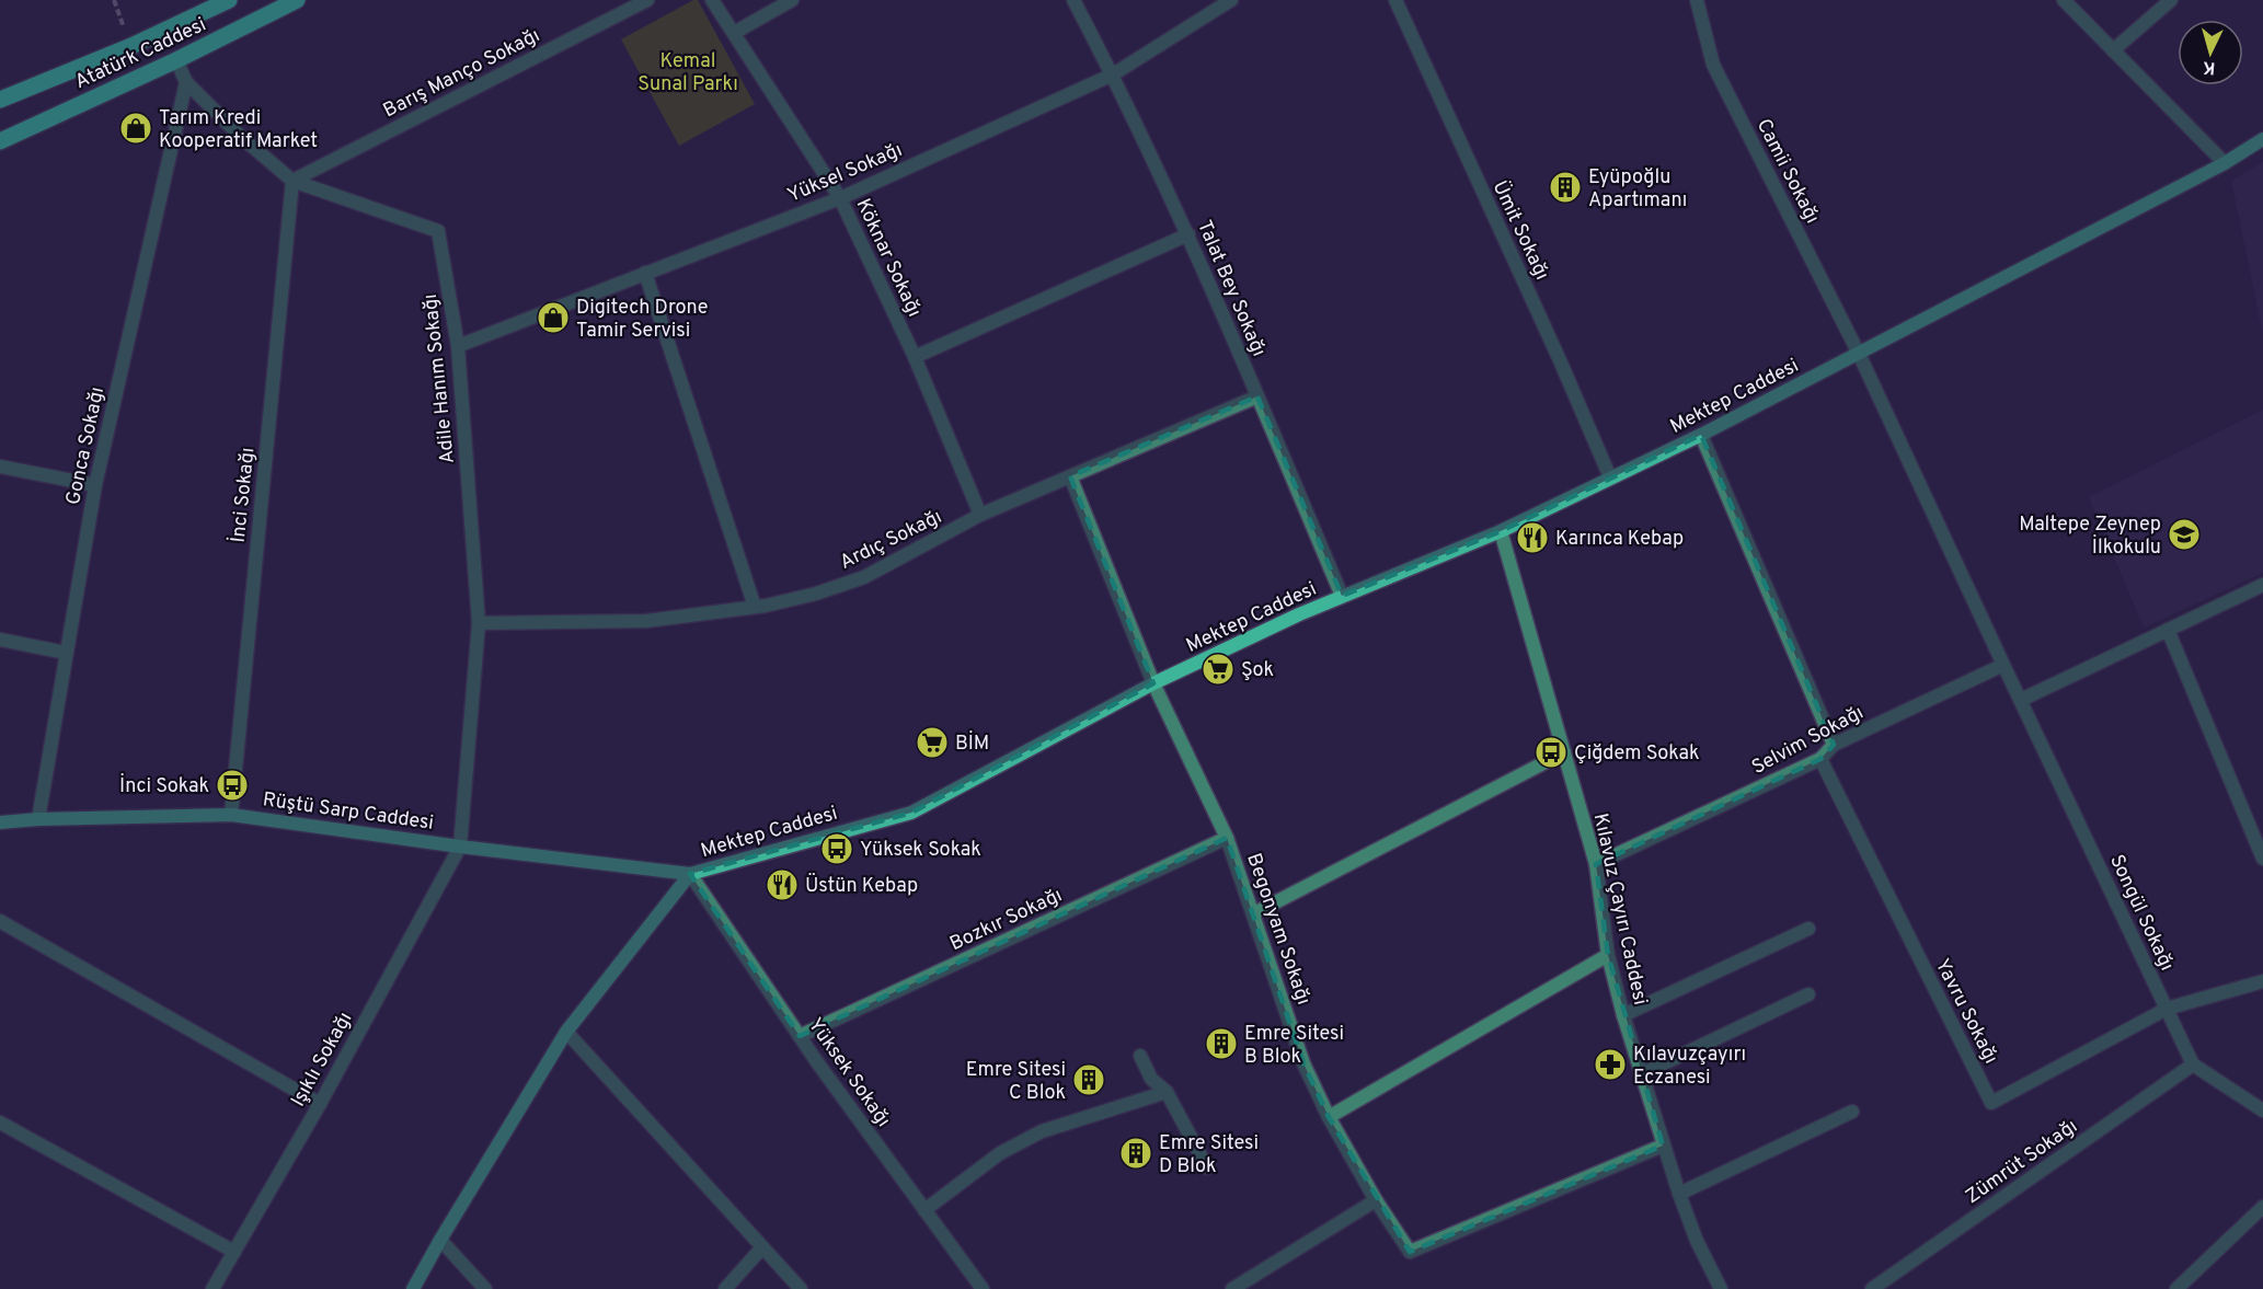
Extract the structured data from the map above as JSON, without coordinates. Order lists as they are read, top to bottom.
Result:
{
  "streets": {
    "main road": ["Atatürk Caddesi"],
    "street": [
      "Barış Manço Sokağı",
      "Camii Sokağı",
      "Yüksel Sokağı",
      "Ümit Sokağı",
      "Köknar Sokağı",
      "Talat Bey Sokağı",
      "Adile Hanım Sokağı",
      "Mektep Caddesi",
      "Gonca Sokağı",
      "İnci Sokağı",
      "Ardıç Sokağı",
      "Selvim Sokağı",
      "Rüştü Sarp Caddesi",
      "Kılavuz Çayırı Caddesi",
      "Songül Sokağı",
      "Bozkır Sokağı",
      "Begonyam Sokağı",
      "Yavru Sokağı",
      "Işıklı Sokağı",
      "Yüksek Sokağı",
      "Zümrüt Sokağı"
    ]
  },
  "crossings": [
    ["Atatürk Caddesi", "Adile Hanım Sokağı"],
    ["Barış Manço Sokağı", "Adile Hanım Sokağı"],
    ["Barış Manço Sokağı", "İnci Sokağı"],
    ["Camii Sokağı", "Mektep Caddesi"],
    ["Camii Sokağı", "Selvim Sokağı"],
    ["Camii Sokağı", "Songül Sokağı"],
    ["Yüksel Sokağı", "Köknar Sokağı"],
    ["Yüksel Sokağı", "Talat Bey Sokağı"],
    ["Yüksel Sokağı", "Adile Hanım Sokağı"],
    ["Ümit Sokağı", "Mektep Caddesi"],
    ["Köknar Sokağı", "Ardıç Sokağı"],
    ["Talat Bey Sokağı", "Mektep Caddesi"],
    ["Talat Bey Sokağı", "Ardıç Sokağı"],
    ["Adile Hanım Sokağı", "Gonca Sokağı"],
    ["Adile Hanım Sokağı", "İnci Sokağı"],
    ["Adile Hanım Sokağı", "Ardıç Sokağı"],
    ["Adile Hanım Sokağı", "Rüştü Sarp Caddesi"],
    ["Adile Hanım Sokağı", "Işıklı Sokağı"],
    ["Mektep Caddesi", "Rüştü Sarp Caddesi"],
    ["Mektep Caddesi", "Kılavuz Çayırı Caddesi"],
    ["Mektep Caddesi", "Begonyam Sokağı"],
    ["Mektep Caddesi", "Yüksek Sokağı"],
    ["Gonca Sokağı", "Rüştü Sarp Caddesi"],
    ["İnci Sokağı", "Rüştü Sarp Caddesi"],
    ["Ardıç Sokağı", "Begonyam Sokağı"],
    ["Selvim Sokağı", "Kılavuz Çayırı Caddesi"],
    ["Selvim Sokağı", "Songül Sokağı"],
    ["Selvim Sokağı", "Yavru Sokağı"],
    ["Rüştü Sarp Caddesi", "Işıklı Sokağı"],
    ["Rüştü Sarp Caddesi", "Yüksek Sokağı"],
    ["Kılavuz Çayırı Caddesi", "Begonyam Sokağı"],
    ["Songül Sokağı", "Yavru Sokağı"],
    ["Songül Sokağı", "Zümrüt Sokağı"],
    ["Bozkır Sokağı", "Begonyam Sokağı"],
    ["Bozkır Sokağı", "Yüksek Sokağı"]
  ],
  "parks": ["Kemal Sunal Parkı"],
  "places": {
    "shop": ["Tarım Kredi Kooperatif Market", "Digitech Drone Tamir Servisi"],
    "building": [
      "Eyüpoğlu Apartımanı",
      "Emre Sitesi B Blok",
      "Emre Sitesi C Blok",
      "Emre Sitesi D Blok"
    ],
    "school or university": ["Maltepe Zeynep İlkokulu"],
    "restaurant": ["Karınca Kebap", "Üstün Kebap"],
    "supermarket": ["Şok", "BİM"],
    "bus stop": ["Çiğdem Sokak", "İnci Sokak", "Yüksek Sokak"],
    "pharmacy": ["Kılavuzçayırı Eczanesi"]
  },
  "north": "bottom"
}
